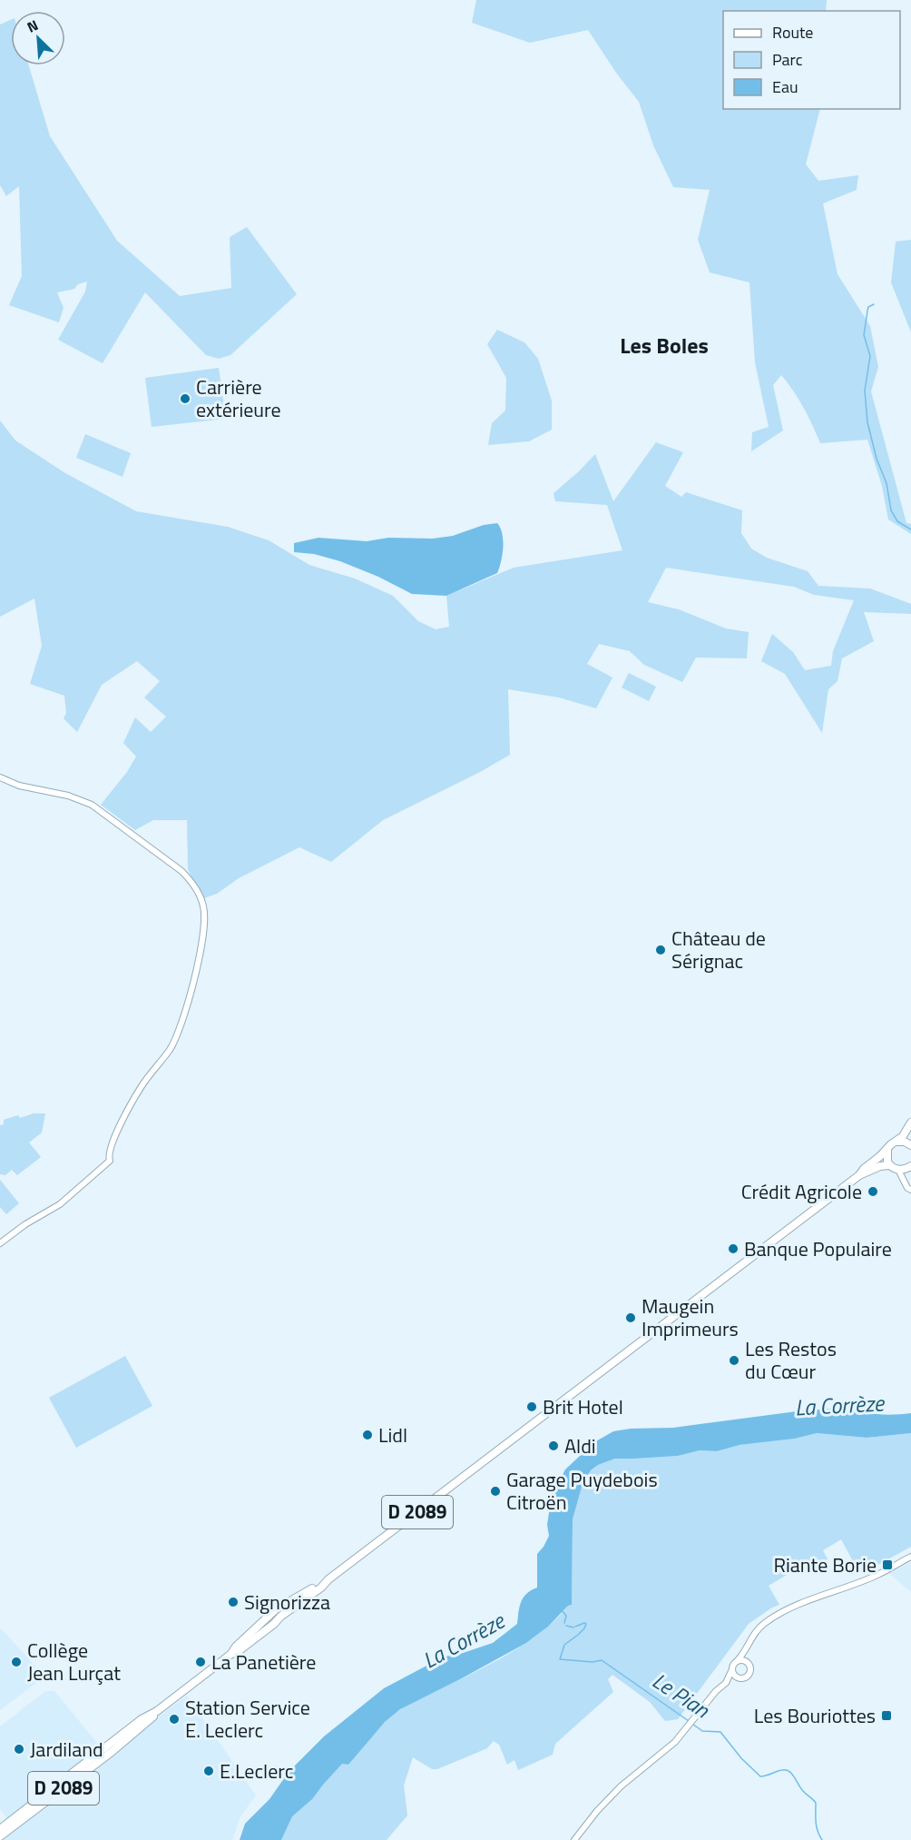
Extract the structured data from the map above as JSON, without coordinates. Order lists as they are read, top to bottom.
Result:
{
  "streets": {
    "main road": ["D 2089"]
  },
  "districts": ["Les Boles"],
  "water": ["La Corrèze", "Le Pian"],
  "places": {
    "other": [
      "Carrière extérieure",
      "Château de Sérignac",
      "Crédit Agricole",
      "Banque Populaire",
      "Maugein Imprimeurs",
      "Les Restos du Cœur",
      "Brit Hotel",
      "Lidl",
      "Aldi",
      "Garage Puydebois Citroën",
      "Signorizza",
      "Collège Jean Lurçat",
      "La Panetière",
      "Station Service E. Leclerc",
      "Jardiland",
      "E.Leclerc"
    ],
    "transit": ["Riante Borie", "Les Bouriottes"]
  },
  "legend": ["Route", "Parc", "Eau"],
  "north": "top left"
}
